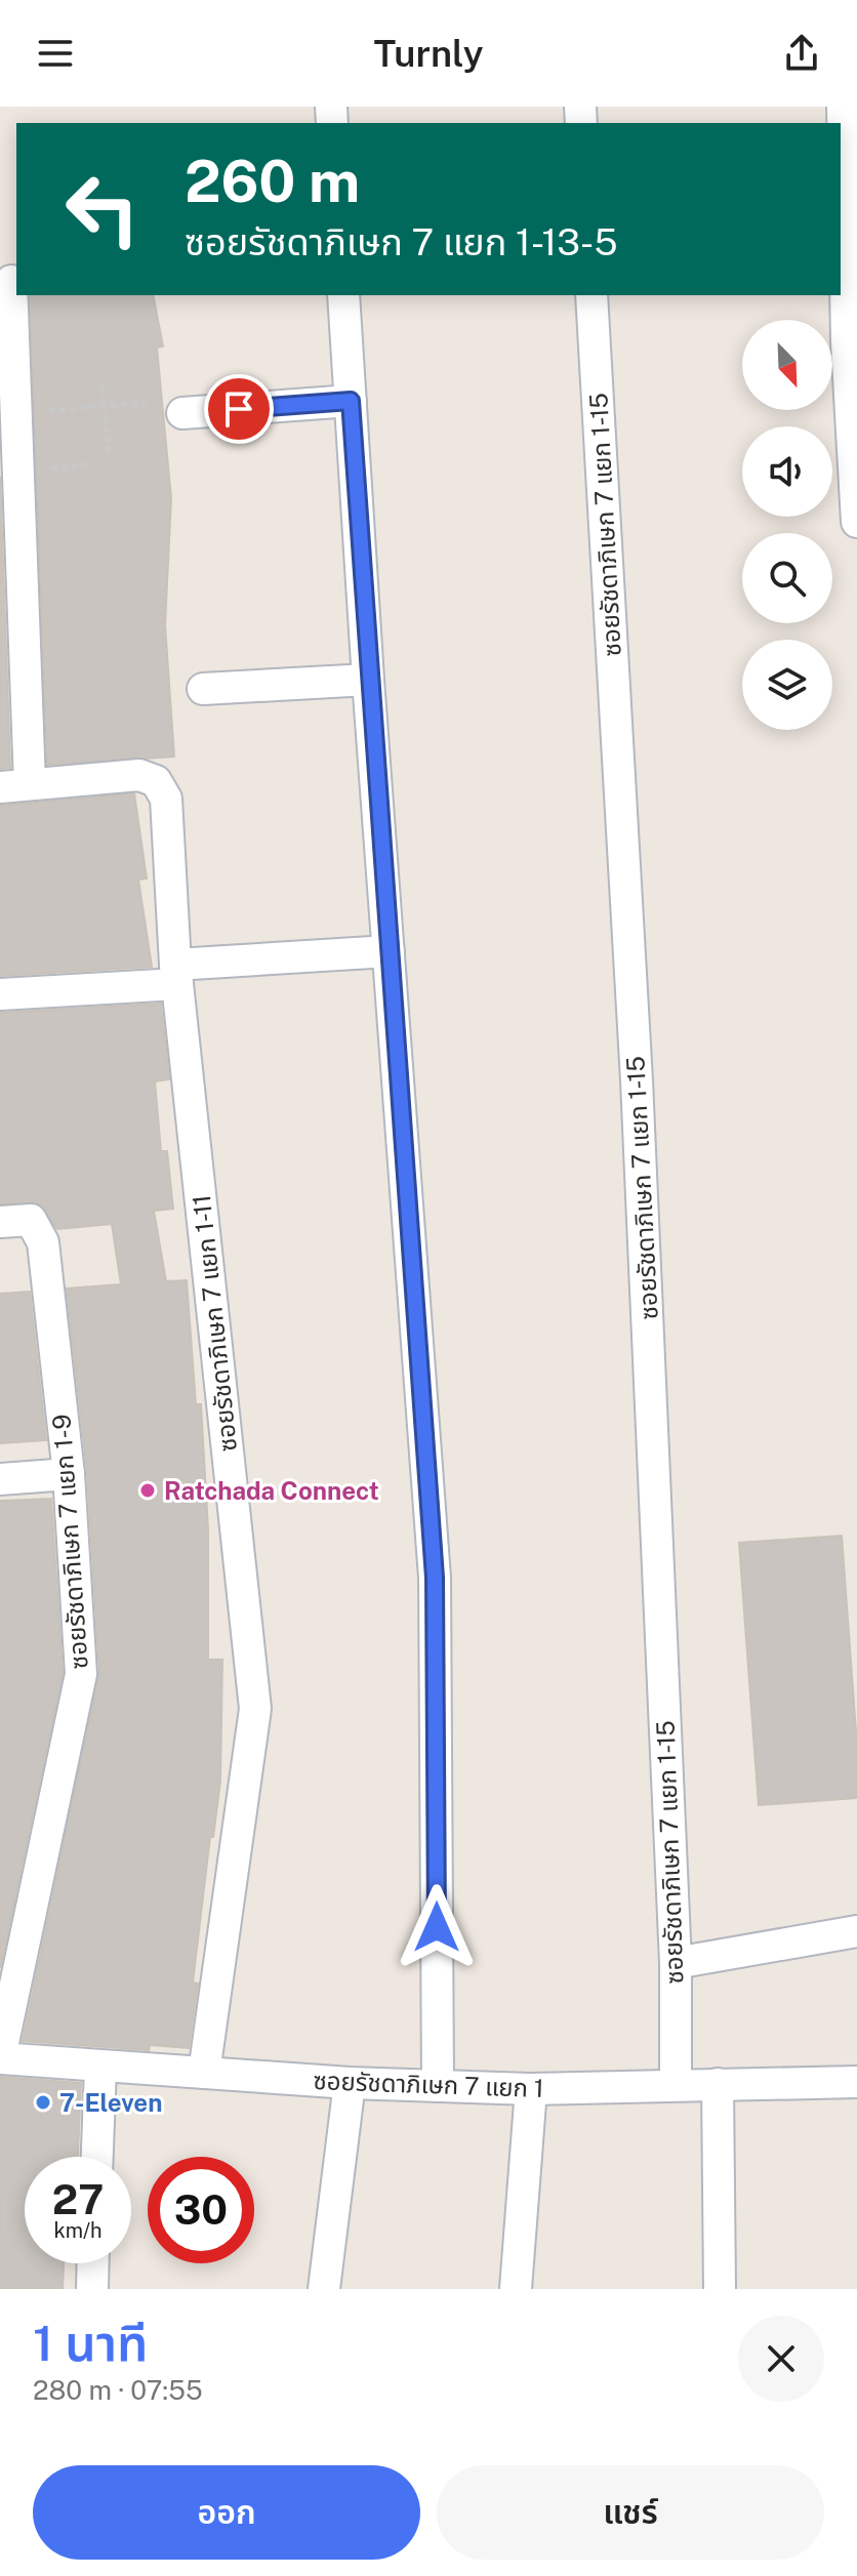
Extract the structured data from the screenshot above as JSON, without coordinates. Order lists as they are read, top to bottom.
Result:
{
  "streets": {
    "street": [
      "ซอยรัชดาภิเษก 7 แยก 1-15",
      "ซอยรัชดาภิเษก 7 แยก 1-11",
      "ซอยรัชดาภิเษก 7 แยก 1-9",
      "ซอยรัชดาภิเษก 7 แยก 1"
    ]
  },
  "crossings": [
    ["ซอยรัชดาภิเษก 7 แยก 1-15", "ซอยรัชดาภิเษก 7 แยก 1"],
    ["ซอยรัชดาภิเษก 7 แยก 1-11", "ซอยรัชดาภิเษก 7 แยก 1"],
    ["ซอยรัชดาภิเษก 7 แยก 1-9", "ซอยรัชดาภิเษก 7 แยก 1"]
  ],
  "places": ["Ratchada Connect", "7-Eleven"],
  "north": "bottom right",
  "page": {
    "header": "Turnly",
    "turn": ["260 m", "ซอยรัชดาภิเษก 7 แยก 1-13-5"],
    "speed": "27 km/h",
    "limit": "30",
    "heading": ["1 นาที", "280 m · 07:55"],
    "buttons": ["ออก", "แชร์"]
  }
}
